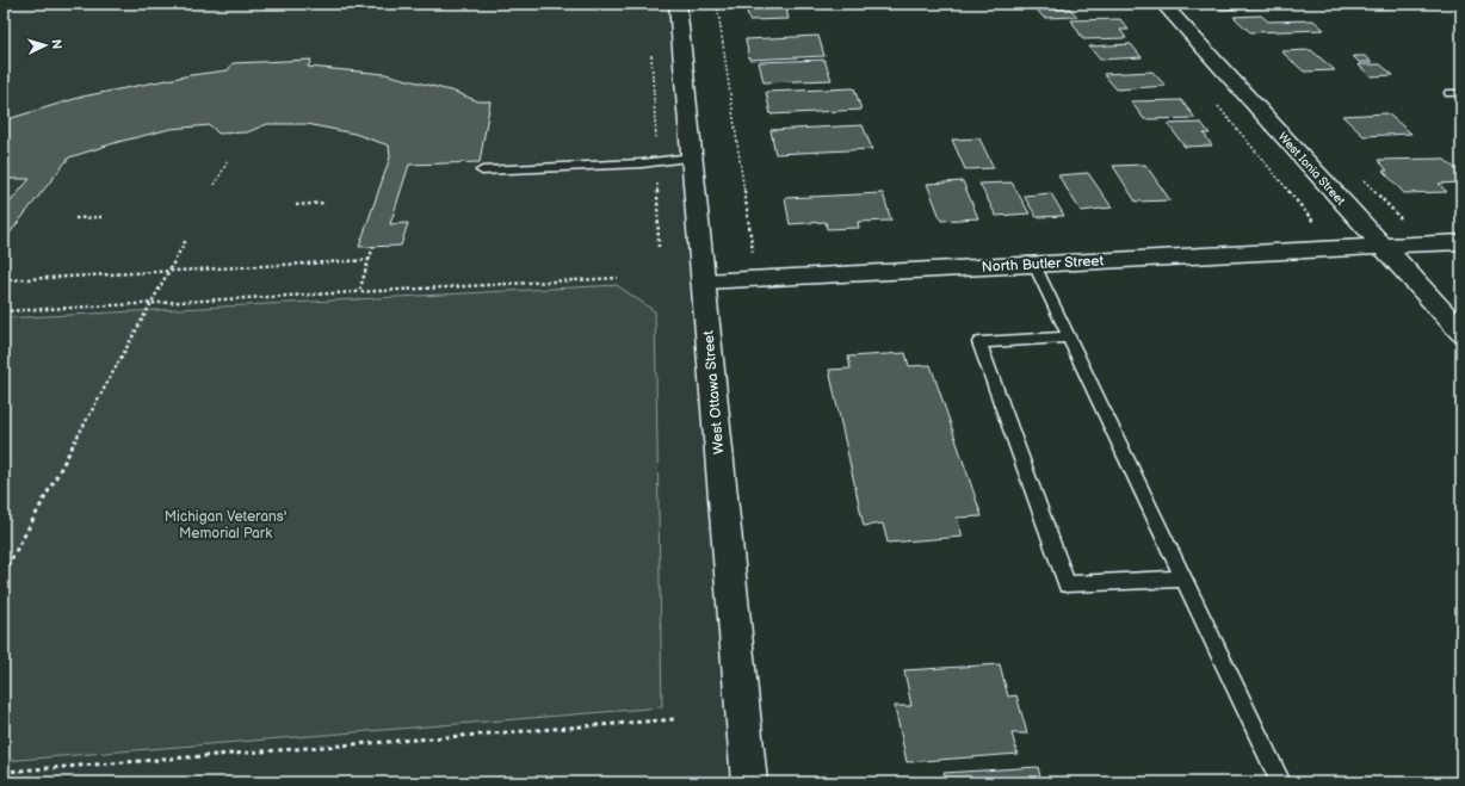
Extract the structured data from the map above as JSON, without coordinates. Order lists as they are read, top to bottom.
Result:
{
  "streets": {
    "street": ["West Ionia Street", "North Butler Street", "West Ottawa Street"]
  },
  "crossings": [
    ["West Ionia Street", "North Butler Street"],
    ["North Butler Street", "West Ottawa Street"]
  ],
  "parks": ["Michigan Veterans' Memorial Park"],
  "north": "right"
}
